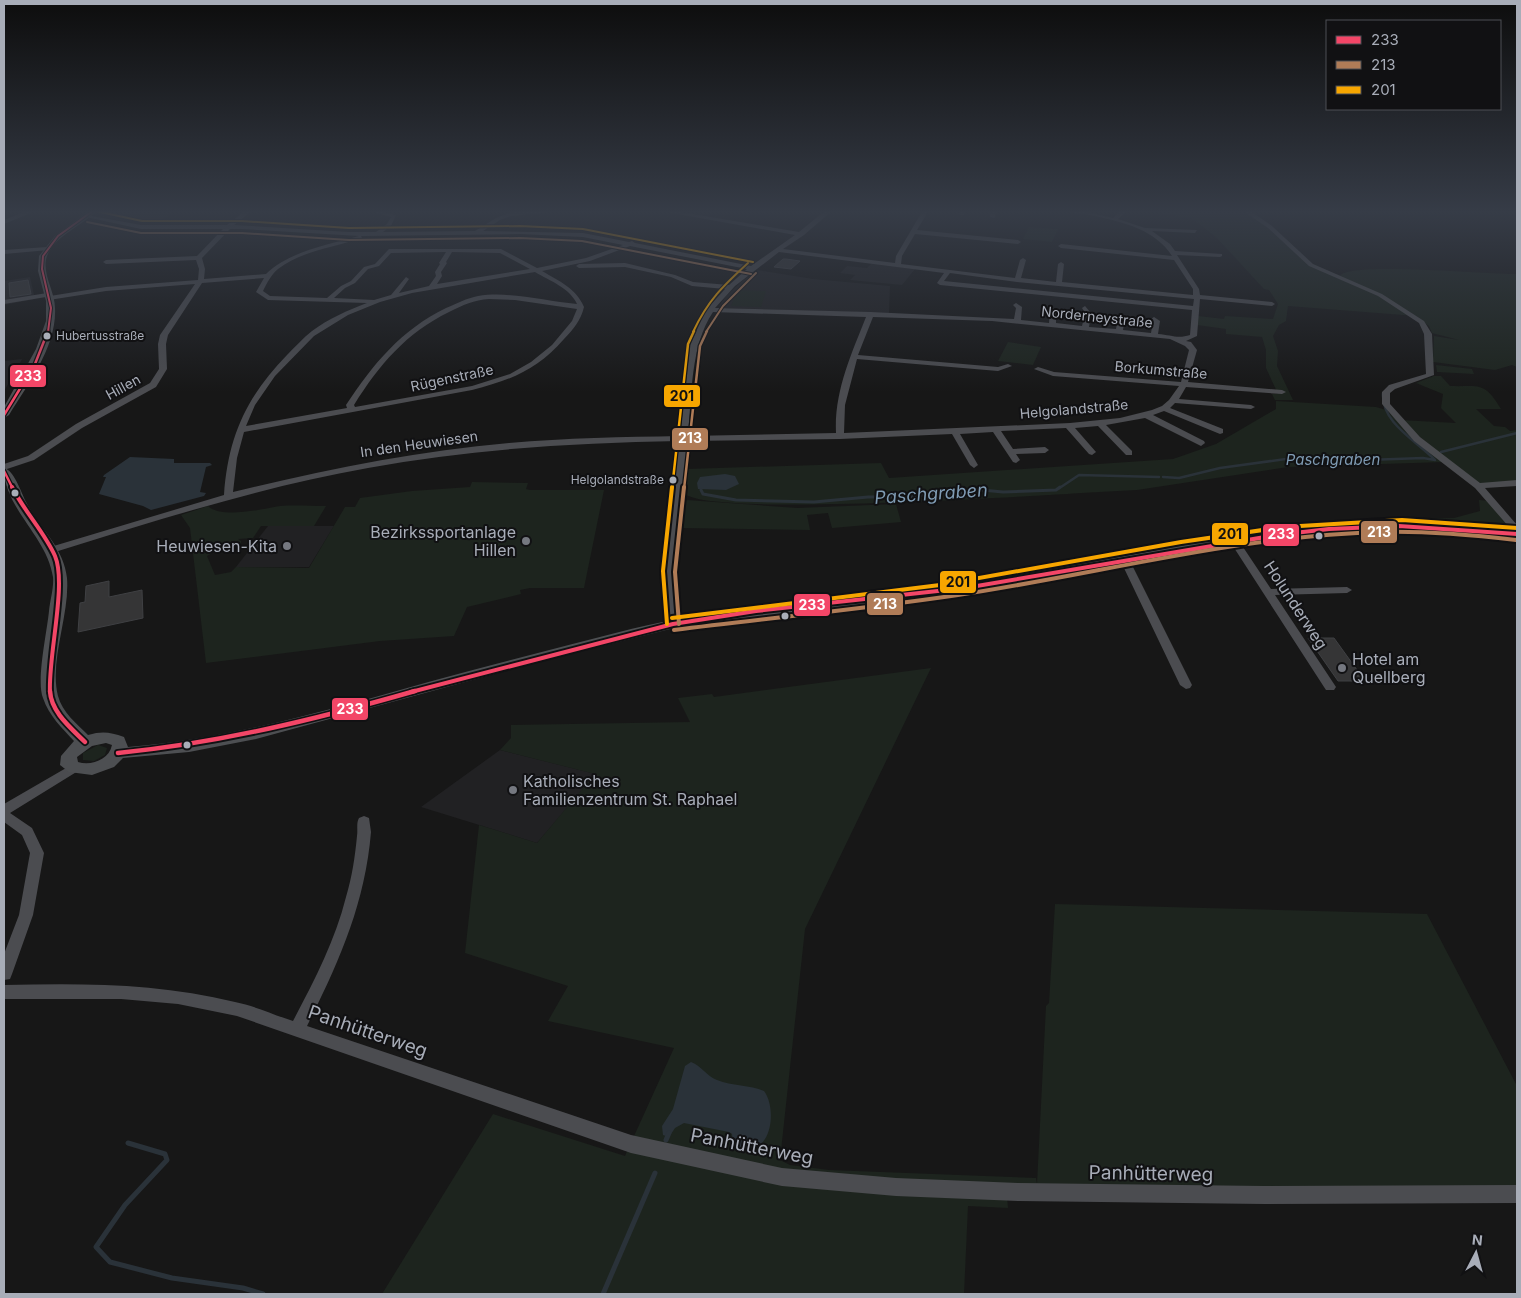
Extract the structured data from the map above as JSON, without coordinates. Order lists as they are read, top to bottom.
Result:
{
  "streets": {
    "street": [
      "Norderneystraße",
      "Borkumstraße",
      "Rügenstraße",
      "Hillen",
      "Helgolandstraße",
      "In den Heuwiesen",
      "Holunderweg",
      "Panhütterweg"
    ]
  },
  "crossings": [
    ["Borkumstraße", "Helgolandstraße"],
    ["Helgolandstraße", "In den Heuwiesen"]
  ],
  "water": ["Paschgraben"],
  "places": [
    "Hubertusstraße",
    "Helgolandstraße",
    "Bezirkssportanlage Hillen",
    "Heuwiesen-Kita",
    "Hotel am Quellberg",
    "Katholisches Familienzentrum St. Raphael"
  ],
  "lines": ["transit line 233", "transit line 213", "transit line 201"],
  "legend": ["233", "213", "201"],
  "north": "top"
}
